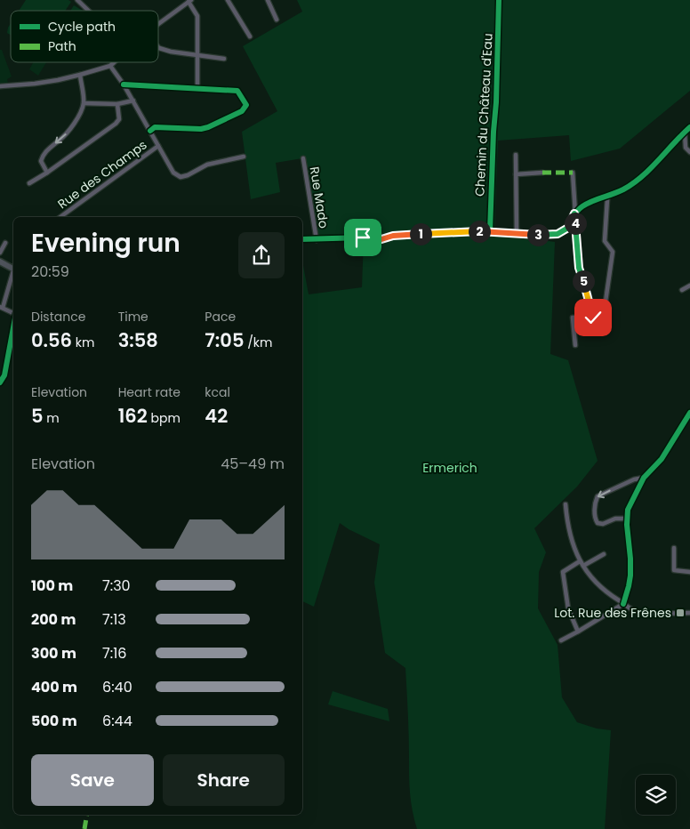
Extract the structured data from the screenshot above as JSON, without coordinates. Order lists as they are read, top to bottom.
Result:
{
  "streets": {
    "street": ["Chemin du Château d'Eau", "Rue des Champs", "Rue Mado"]
  },
  "parks": ["Ermerich"],
  "places": {
    "transit": ["Lot. Rue des Frênes"]
  },
  "legend": ["Cycle path", "Path"],
  "page": {
    "pins": [
      "4",
      "2",
      "1",
      "3",
      "5"
    ],
    "heading": ["Evening run", "20:59"],
    "stats": [
      ["Distance", "0.56 km"],
      ["Time", "3:58"],
      ["Pace", "7:05 /km"],
      ["Elevation", "5 m"],
      ["Heart rate", "162 bpm"],
      ["kcal", "42"]
    ],
    "chart": ["Elevation", "45–49 m"],
    "list": [
      {
        "name": "100 m",
        "note": "7:30"
      },
      {
        "name": "200 m",
        "note": "7:13"
      },
      {
        "name": "300 m",
        "note": "7:16"
      },
      {
        "name": "400 m",
        "note": "6:40"
      },
      {
        "name": "500 m",
        "note": "6:44"
      }
    ],
    "buttons": ["Save", "Share"]
  }
}
